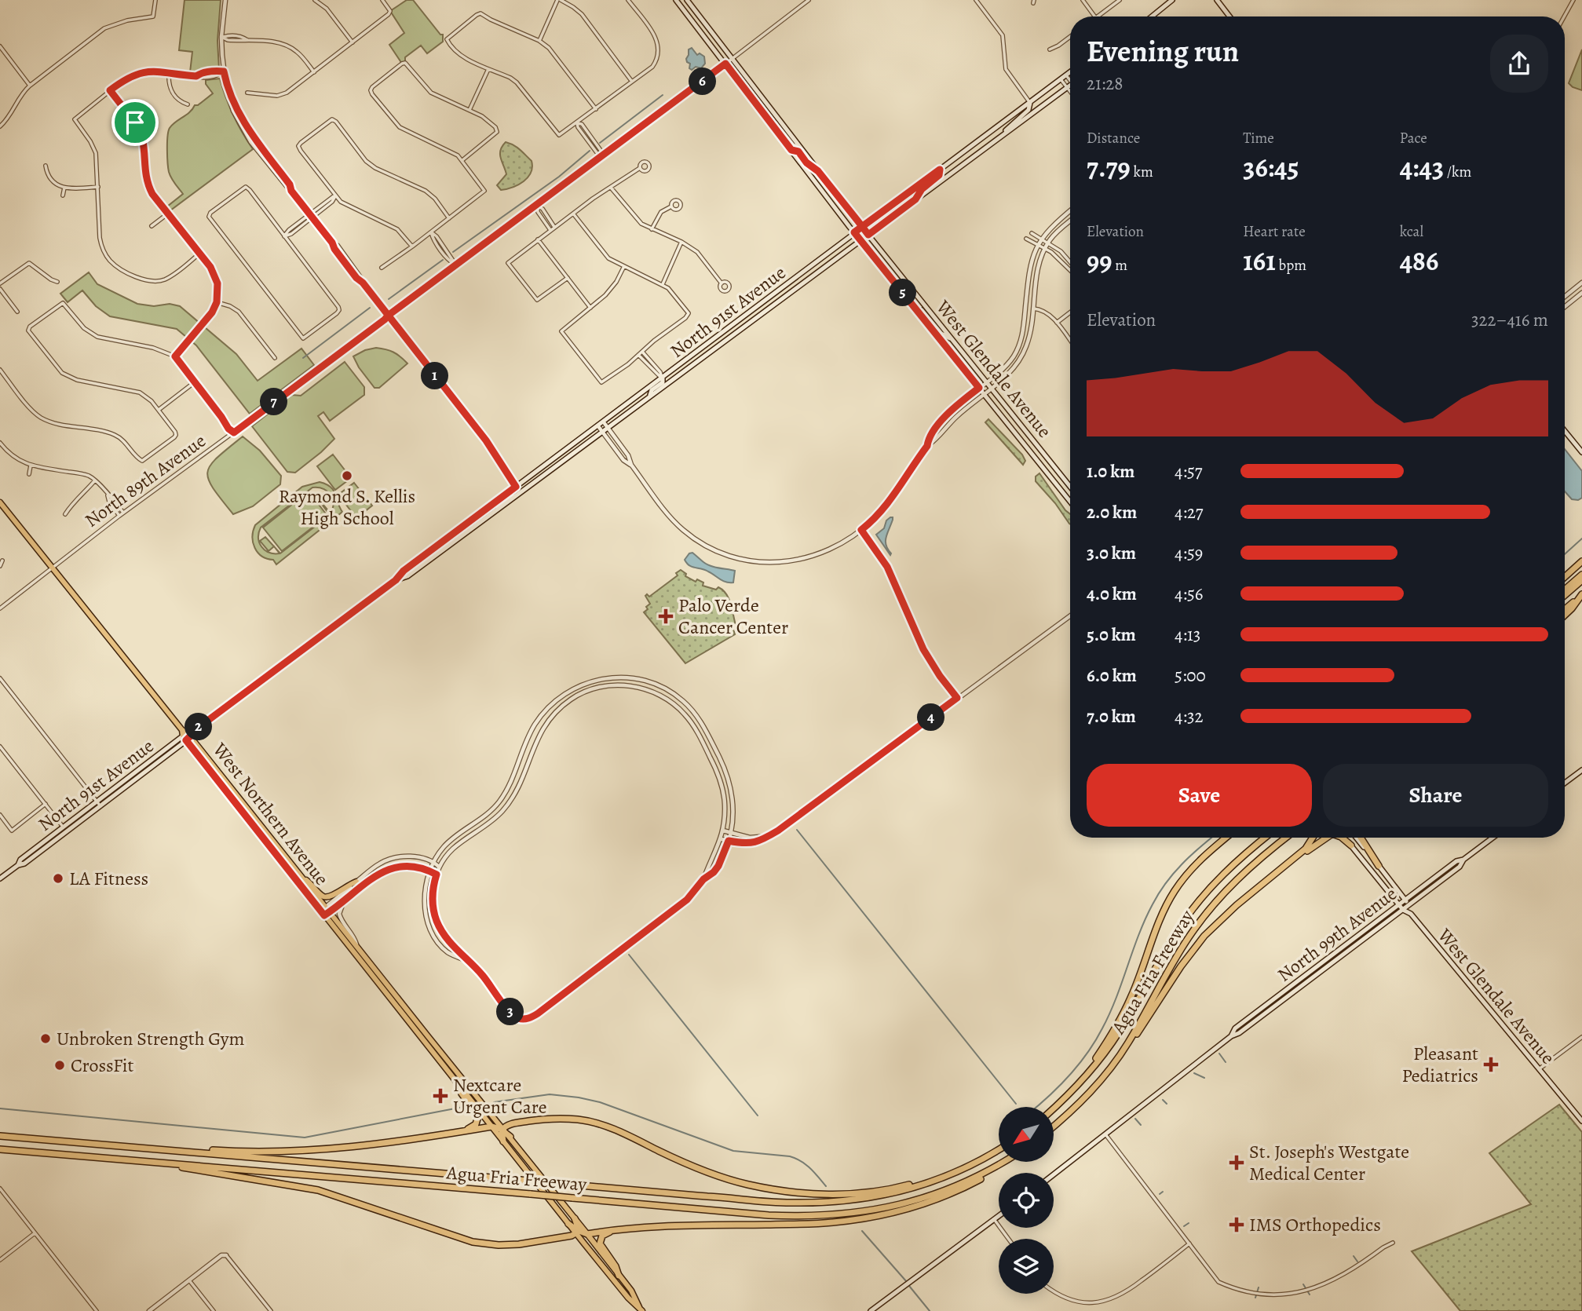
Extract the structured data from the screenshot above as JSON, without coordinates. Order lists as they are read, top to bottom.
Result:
{
  "streets": {
    "highway": ["Agua Fria Freeway"],
    "main road": [
      "North 91st Avenue",
      "West Glendale Avenue",
      "West Northern Avenue",
      "North 99th Avenue"
    ],
    "street": ["North 89th Avenue"]
  },
  "crossings": [
    ["North 91st Avenue", "West Glendale Avenue"],
    ["North 91st Avenue", "West Northern Avenue"],
    ["West Glendale Avenue", "North 89th Avenue"],
    ["West Glendale Avenue", "North 99th Avenue"],
    ["North 89th Avenue", "West Northern Avenue"]
  ],
  "places": {
    "other": [
      "Raymond S. Kellis High School",
      "LA Fitness",
      "Unbroken Strength Gym",
      "CrossFit"
    ],
    "health": [
      "Palo Verde Cancer Center",
      "Pleasant Pediatrics",
      "Nextcare Urgent Care",
      "St. Joseph's Westgate Medical Center",
      "IMS Orthopedics"
    ]
  },
  "north": "bottom left",
  "page": {
    "heading": ["Evening run", "21:28"],
    "pins": [
      "6",
      "5",
      "1",
      "7",
      "4",
      "2",
      "3"
    ],
    "stats": [
      ["Distance", "7.79 km"],
      ["Time", "36:45"],
      ["Pace", "4:43 /km"],
      ["Elevation", "99 m"],
      ["Heart rate", "161 bpm"],
      ["kcal", "486"]
    ],
    "chart": ["Elevation", "322–416 m"],
    "list": [
      {
        "name": "1.0 km",
        "note": "4:57"
      },
      {
        "name": "2.0 km",
        "note": "4:27"
      },
      {
        "name": "3.0 km",
        "note": "4:59"
      },
      {
        "name": "4.0 km",
        "note": "4:56"
      },
      {
        "name": "5.0 km",
        "note": "4:13"
      },
      {
        "name": "6.0 km",
        "note": "5:00"
      },
      {
        "name": "7.0 km",
        "note": "4:32"
      }
    ],
    "buttons": ["Save", "Share"]
  }
}
